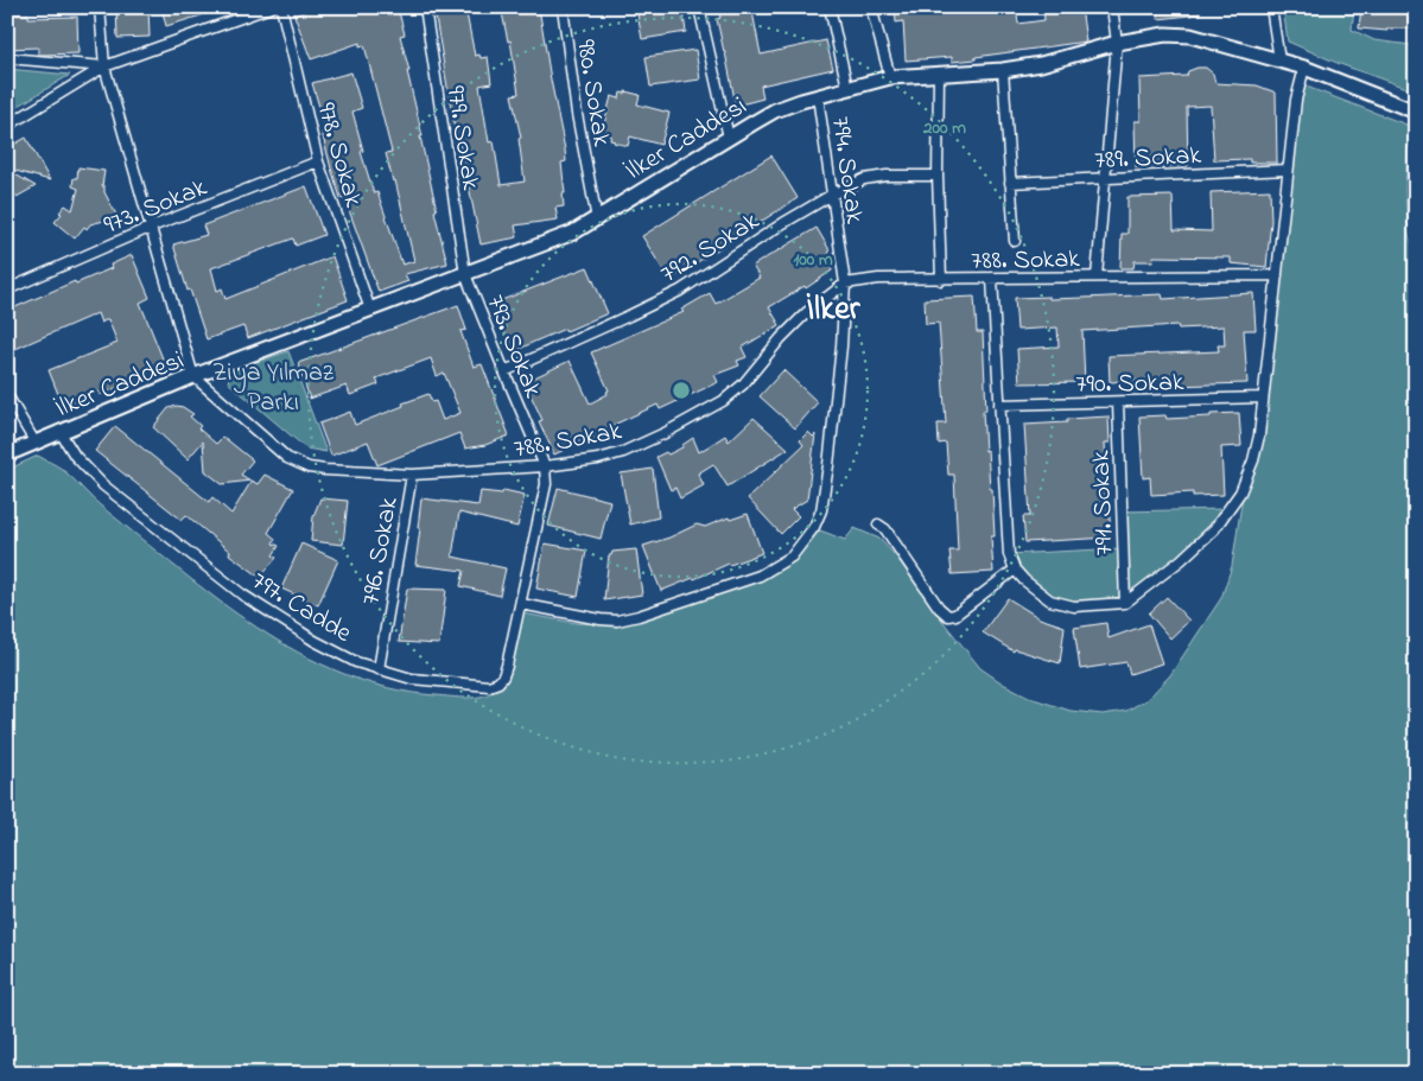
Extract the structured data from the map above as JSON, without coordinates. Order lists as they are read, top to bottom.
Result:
{
  "streets": {
    "main road": ["İlker Caddesi"],
    "street": [
      "980. Sokak",
      "979. Sokak",
      "978. Sokak",
      "789. Sokak",
      "794. Sokak",
      "973. Sokak",
      "792. Sokak",
      "788. Sokak",
      "793. Sokak",
      "790. Sokak",
      "791. Sokak",
      "796. Sokak",
      "797. Cadde"
    ]
  },
  "crossings": [
    ["980. Sokak", "İlker Caddesi"],
    ["İlker Caddesi", "979. Sokak"],
    ["İlker Caddesi", "978. Sokak"],
    ["İlker Caddesi", "794. Sokak"],
    ["İlker Caddesi", "788. Sokak"],
    ["İlker Caddesi", "793. Sokak"],
    ["İlker Caddesi", "797. Cadde"],
    ["979. Sokak", "793. Sokak"],
    ["978. Sokak", "973. Sokak"],
    ["794. Sokak", "792. Sokak"],
    ["794. Sokak", "788. Sokak"],
    ["794. Sokak", "793. Sokak"],
    ["794. Sokak", "797. Cadde"],
    ["792. Sokak", "793. Sokak"],
    ["788. Sokak", "793. Sokak"],
    ["788. Sokak", "796. Sokak"],
    ["793. Sokak", "797. Cadde"],
    ["790. Sokak", "791. Sokak"],
    ["796. Sokak", "797. Cadde"]
  ],
  "districts": ["İlker"],
  "parks": ["Ziya Yılmaz Parkı"],
  "rings": ["200 m", "100 m"]
}
